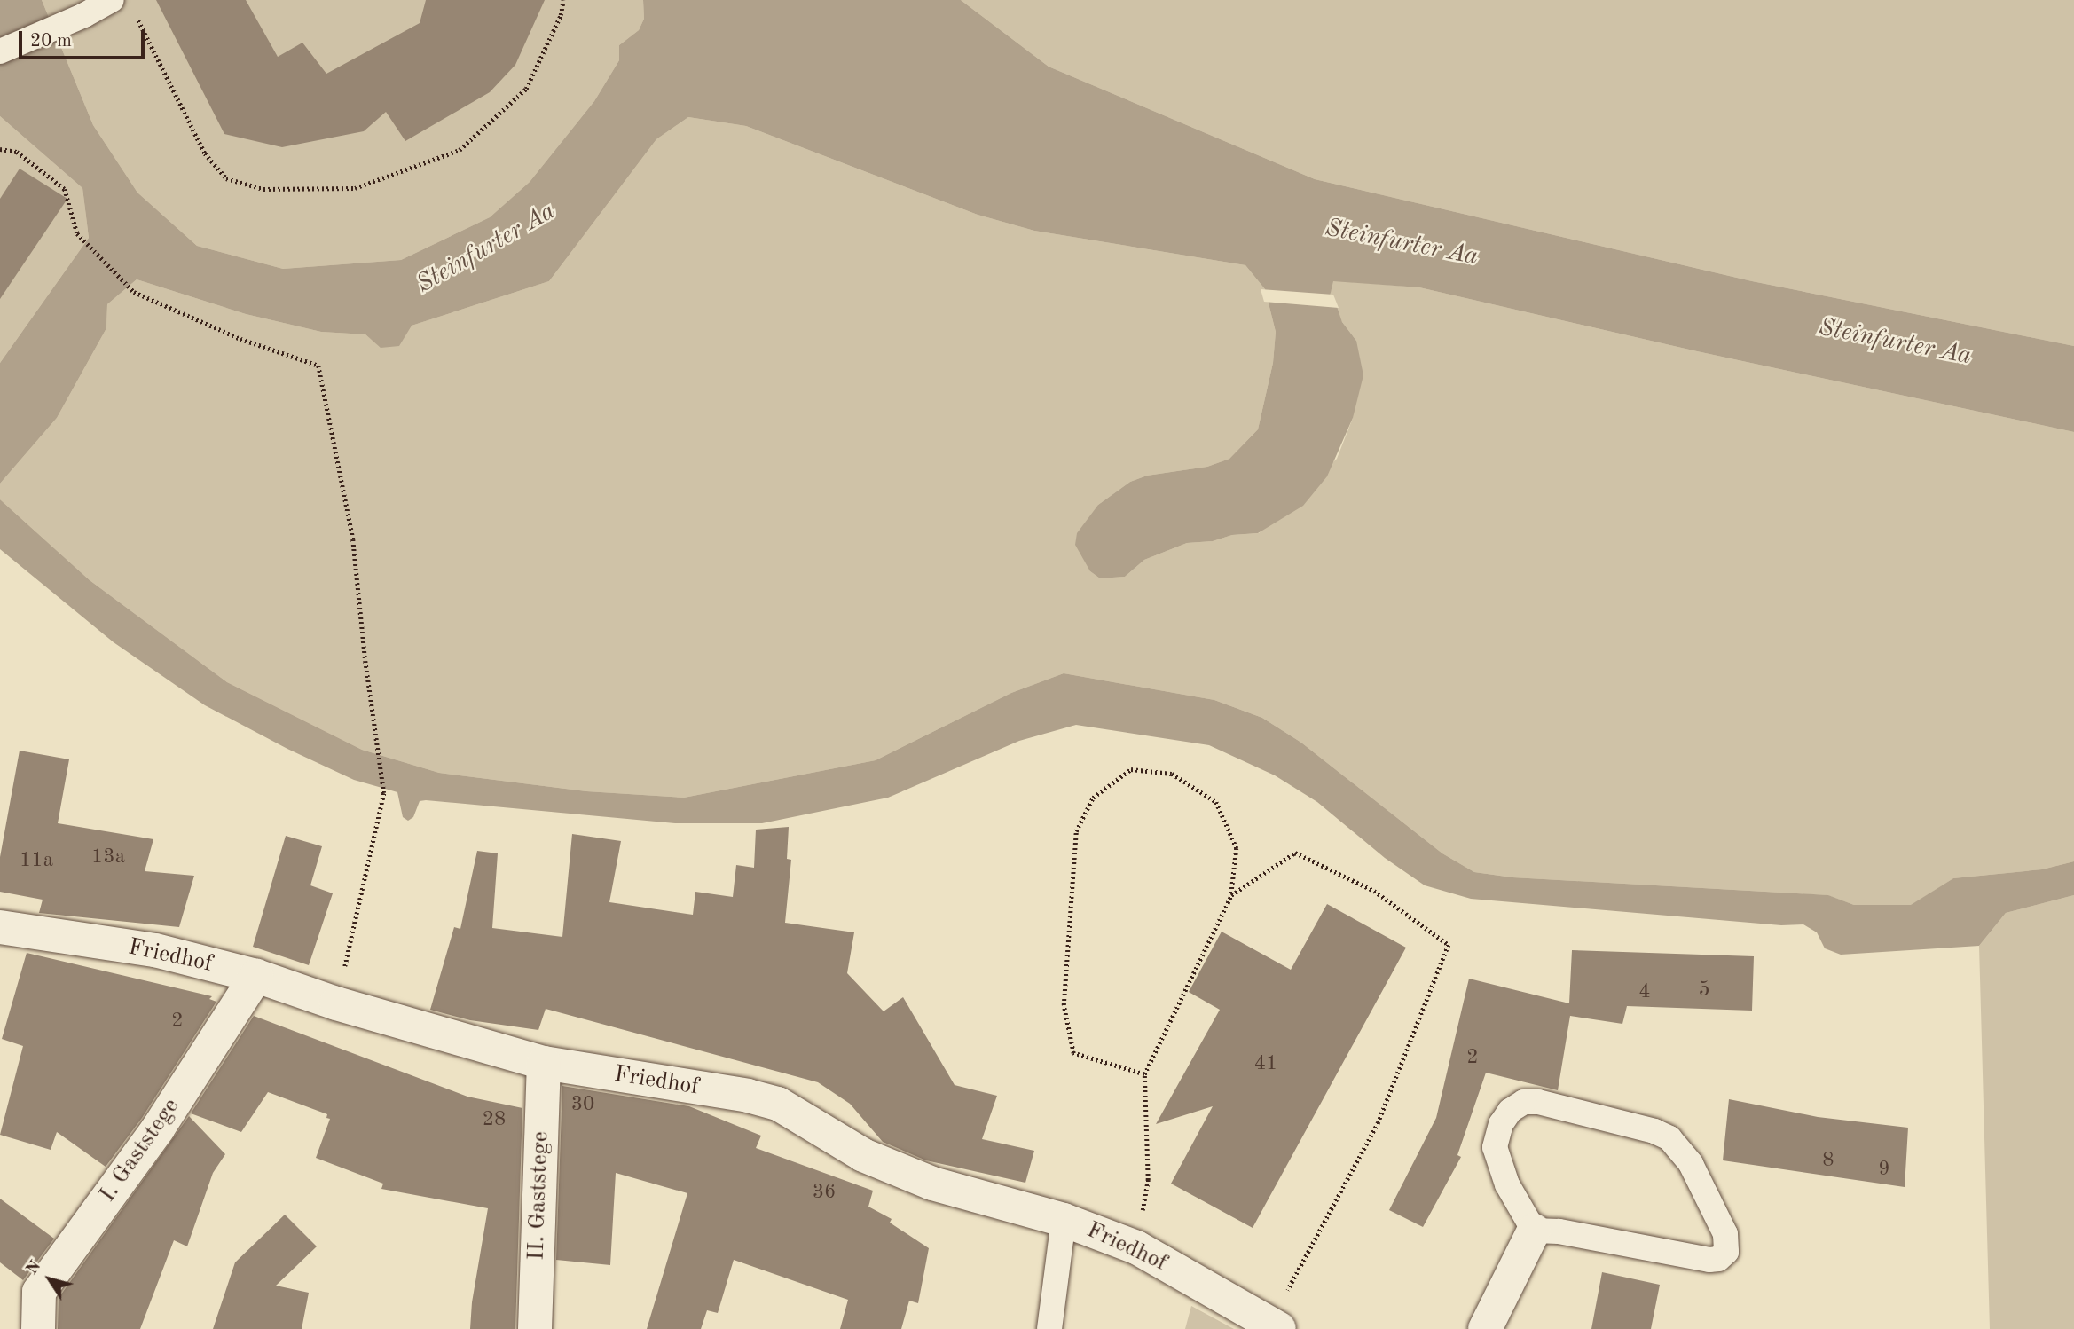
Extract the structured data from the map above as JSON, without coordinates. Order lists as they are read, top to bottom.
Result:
{
  "streets": {
    "street": ["Friedhof", "I. Gaststege", "II. Gaststege"]
  },
  "crossings": [
    ["Friedhof", "I. Gaststege"],
    ["Friedhof", "II. Gaststege"]
  ],
  "water": ["Steinfurter Aa"],
  "house_numbers": [
    "13a",
    "11a",
    "5",
    "4",
    "2",
    "2",
    "41",
    "30",
    "28",
    "8",
    "9",
    "36"
  ],
  "scale_bar": "20 m",
  "north": "top left"
}
